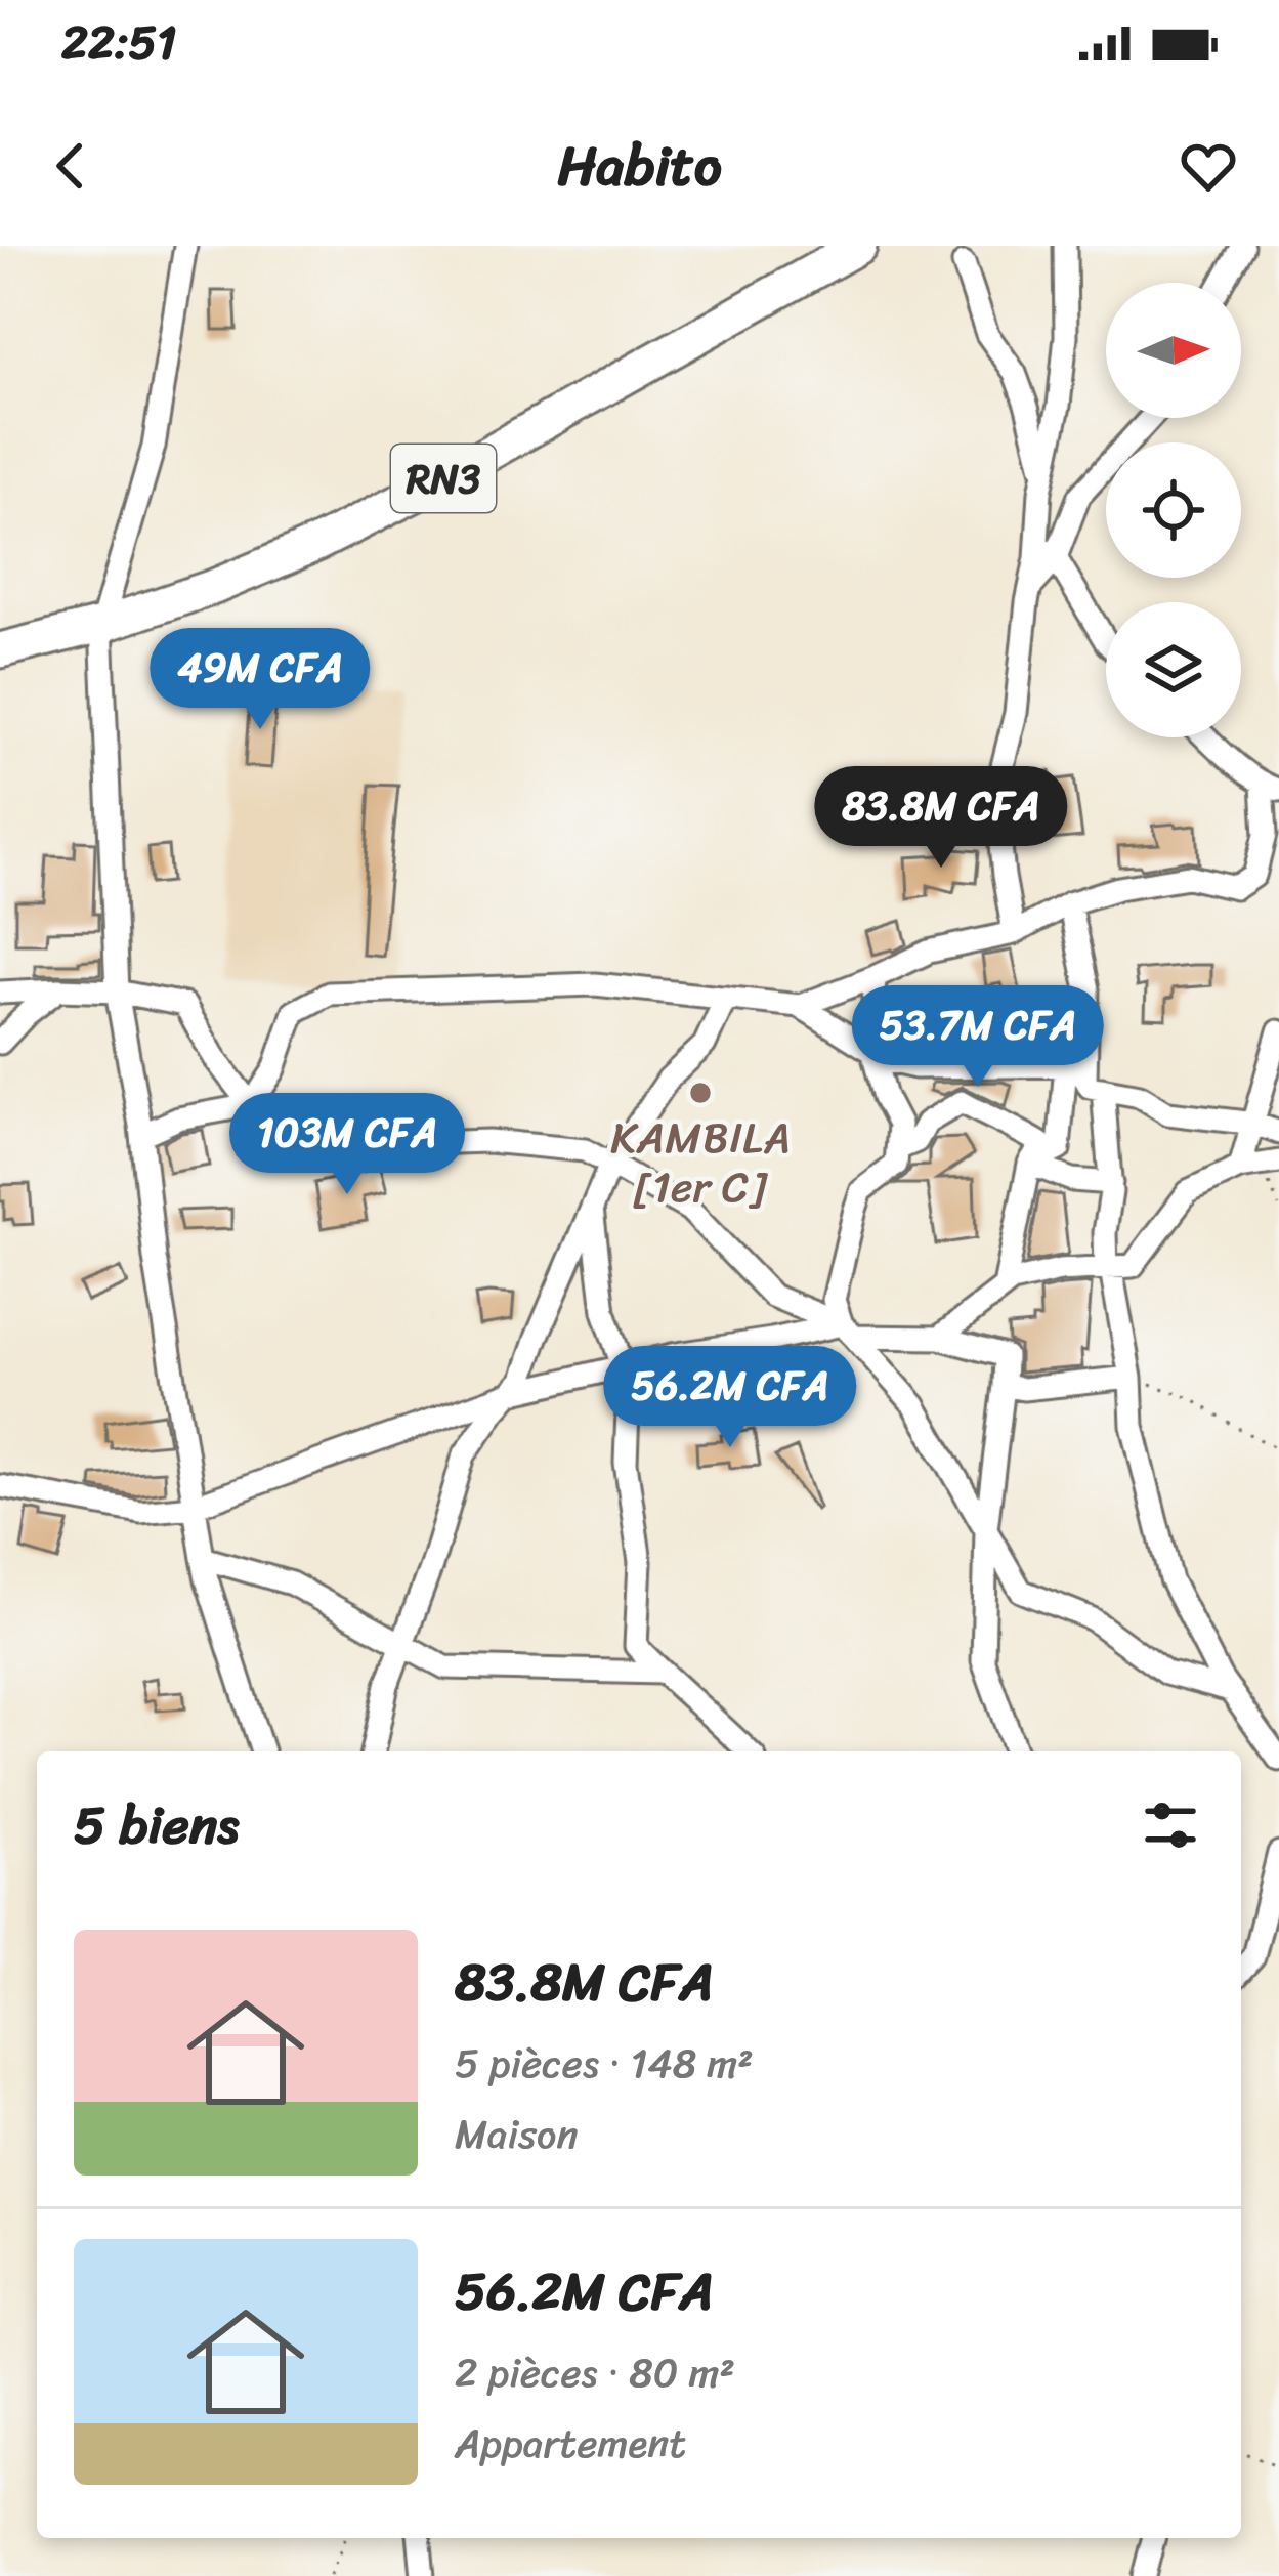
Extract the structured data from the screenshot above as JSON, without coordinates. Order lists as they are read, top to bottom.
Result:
{
  "streets": {
    "highway": ["RN3"]
  },
  "places": ["KAMBILA [1er C]"],
  "north": "right",
  "page": {
    "status": "22:51",
    "header": "Habito",
    "price": [
      "49M CFA",
      "83.8M CFA",
      "53.7M CFA",
      "103M CFA",
      "56.2M CFA"
    ],
    "heading": "5 biens",
    "list": [
      {
        "name": "83.8M CFA",
        "note": "5 pièces · 148 m² · Maison"
      },
      {
        "name": "56.2M CFA",
        "note": "2 pièces · 80 m² · Appartement"
      }
    ]
  }
}
